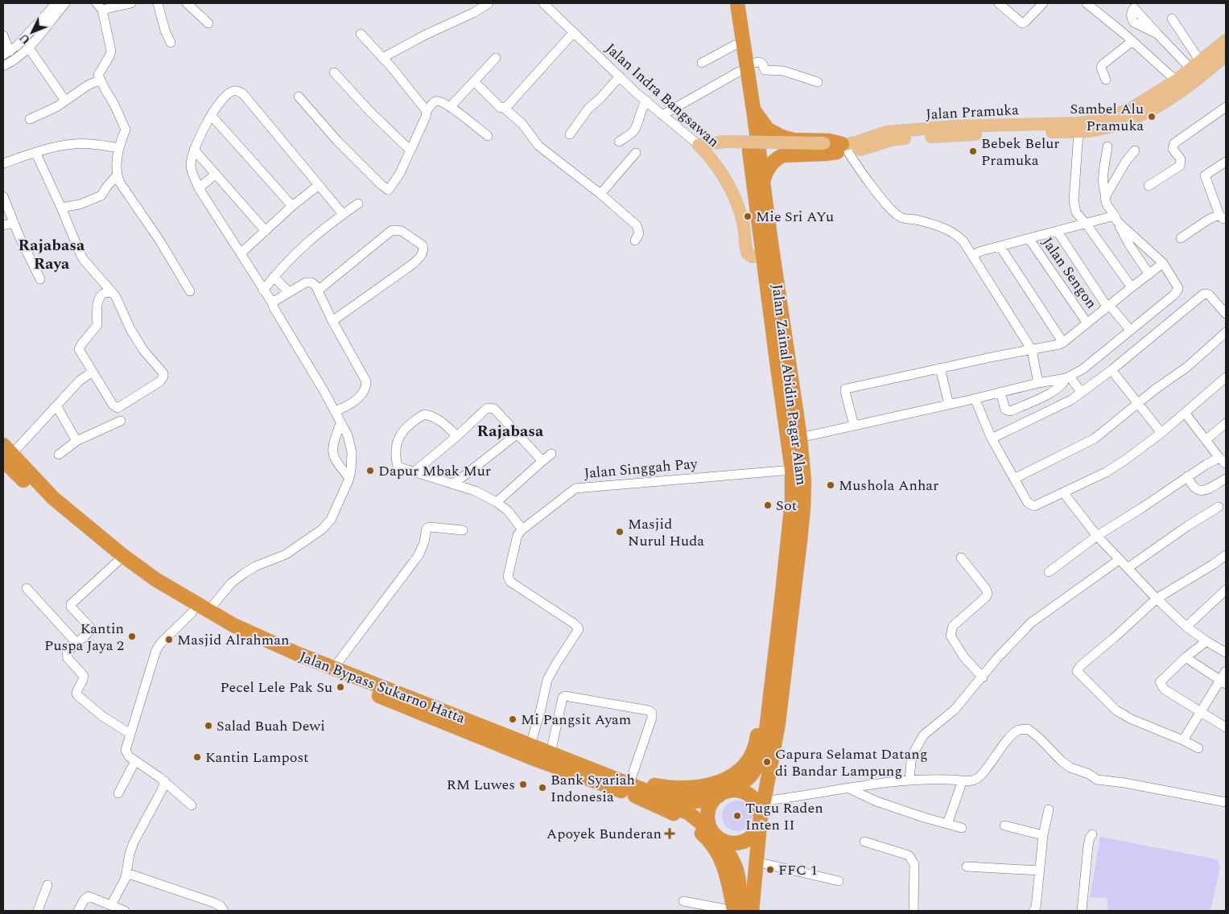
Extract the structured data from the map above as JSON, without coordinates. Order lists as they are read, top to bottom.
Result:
{
  "streets": {
    "highway": ["Jalan Zainal Abidin Pagar Alam", "Jalan Bypass Sukarno Hatta"],
    "main road": ["Jalan Indra Bangsawan", "Jalan Pramuka"],
    "street": ["Jalan Sengon", "Jalan Singgah Pay"]
  },
  "crossings": [
    ["Jalan Indra Bangsawan", "Jalan Pramuka"],
    ["Jalan Indra Bangsawan", "Jalan Zainal Abidin Pagar Alam"],
    ["Jalan Zainal Abidin Pagar Alam", "Jalan Singgah Pay"],
    ["Jalan Zainal Abidin Pagar Alam", "Jalan Bypass Sukarno Hatta"],
    ["Jalan Singgah Pay", "Jalan Bypass Sukarno Hatta"]
  ],
  "districts": ["Rajabasa Raya", "Rajabasa"],
  "places": {
    "other": [
      "Sambel Alu Pramuka",
      "Bebek Belur Pramuka",
      "Mie Sri AYu",
      "Dapur Mbak Mur",
      "Mushola Anhar",
      "Sot",
      "Masjid Nurul Huda",
      "Kantin Puspa Jaya 2",
      "Masjid Alrahman",
      "Pecel Lele Pak Su",
      "Mi Pangsit Ayam",
      "Salad Buah Dewi",
      "Kantin Lampost",
      "Gapura Selamat Datang di Bandar Lampung",
      "RM Luwes",
      "Bank Syariah Indonesia",
      "Tugu Raden Inten II",
      "FFC 1"
    ],
    "health": ["Apoyek Bunderan"]
  },
  "north": "bottom left"
}
